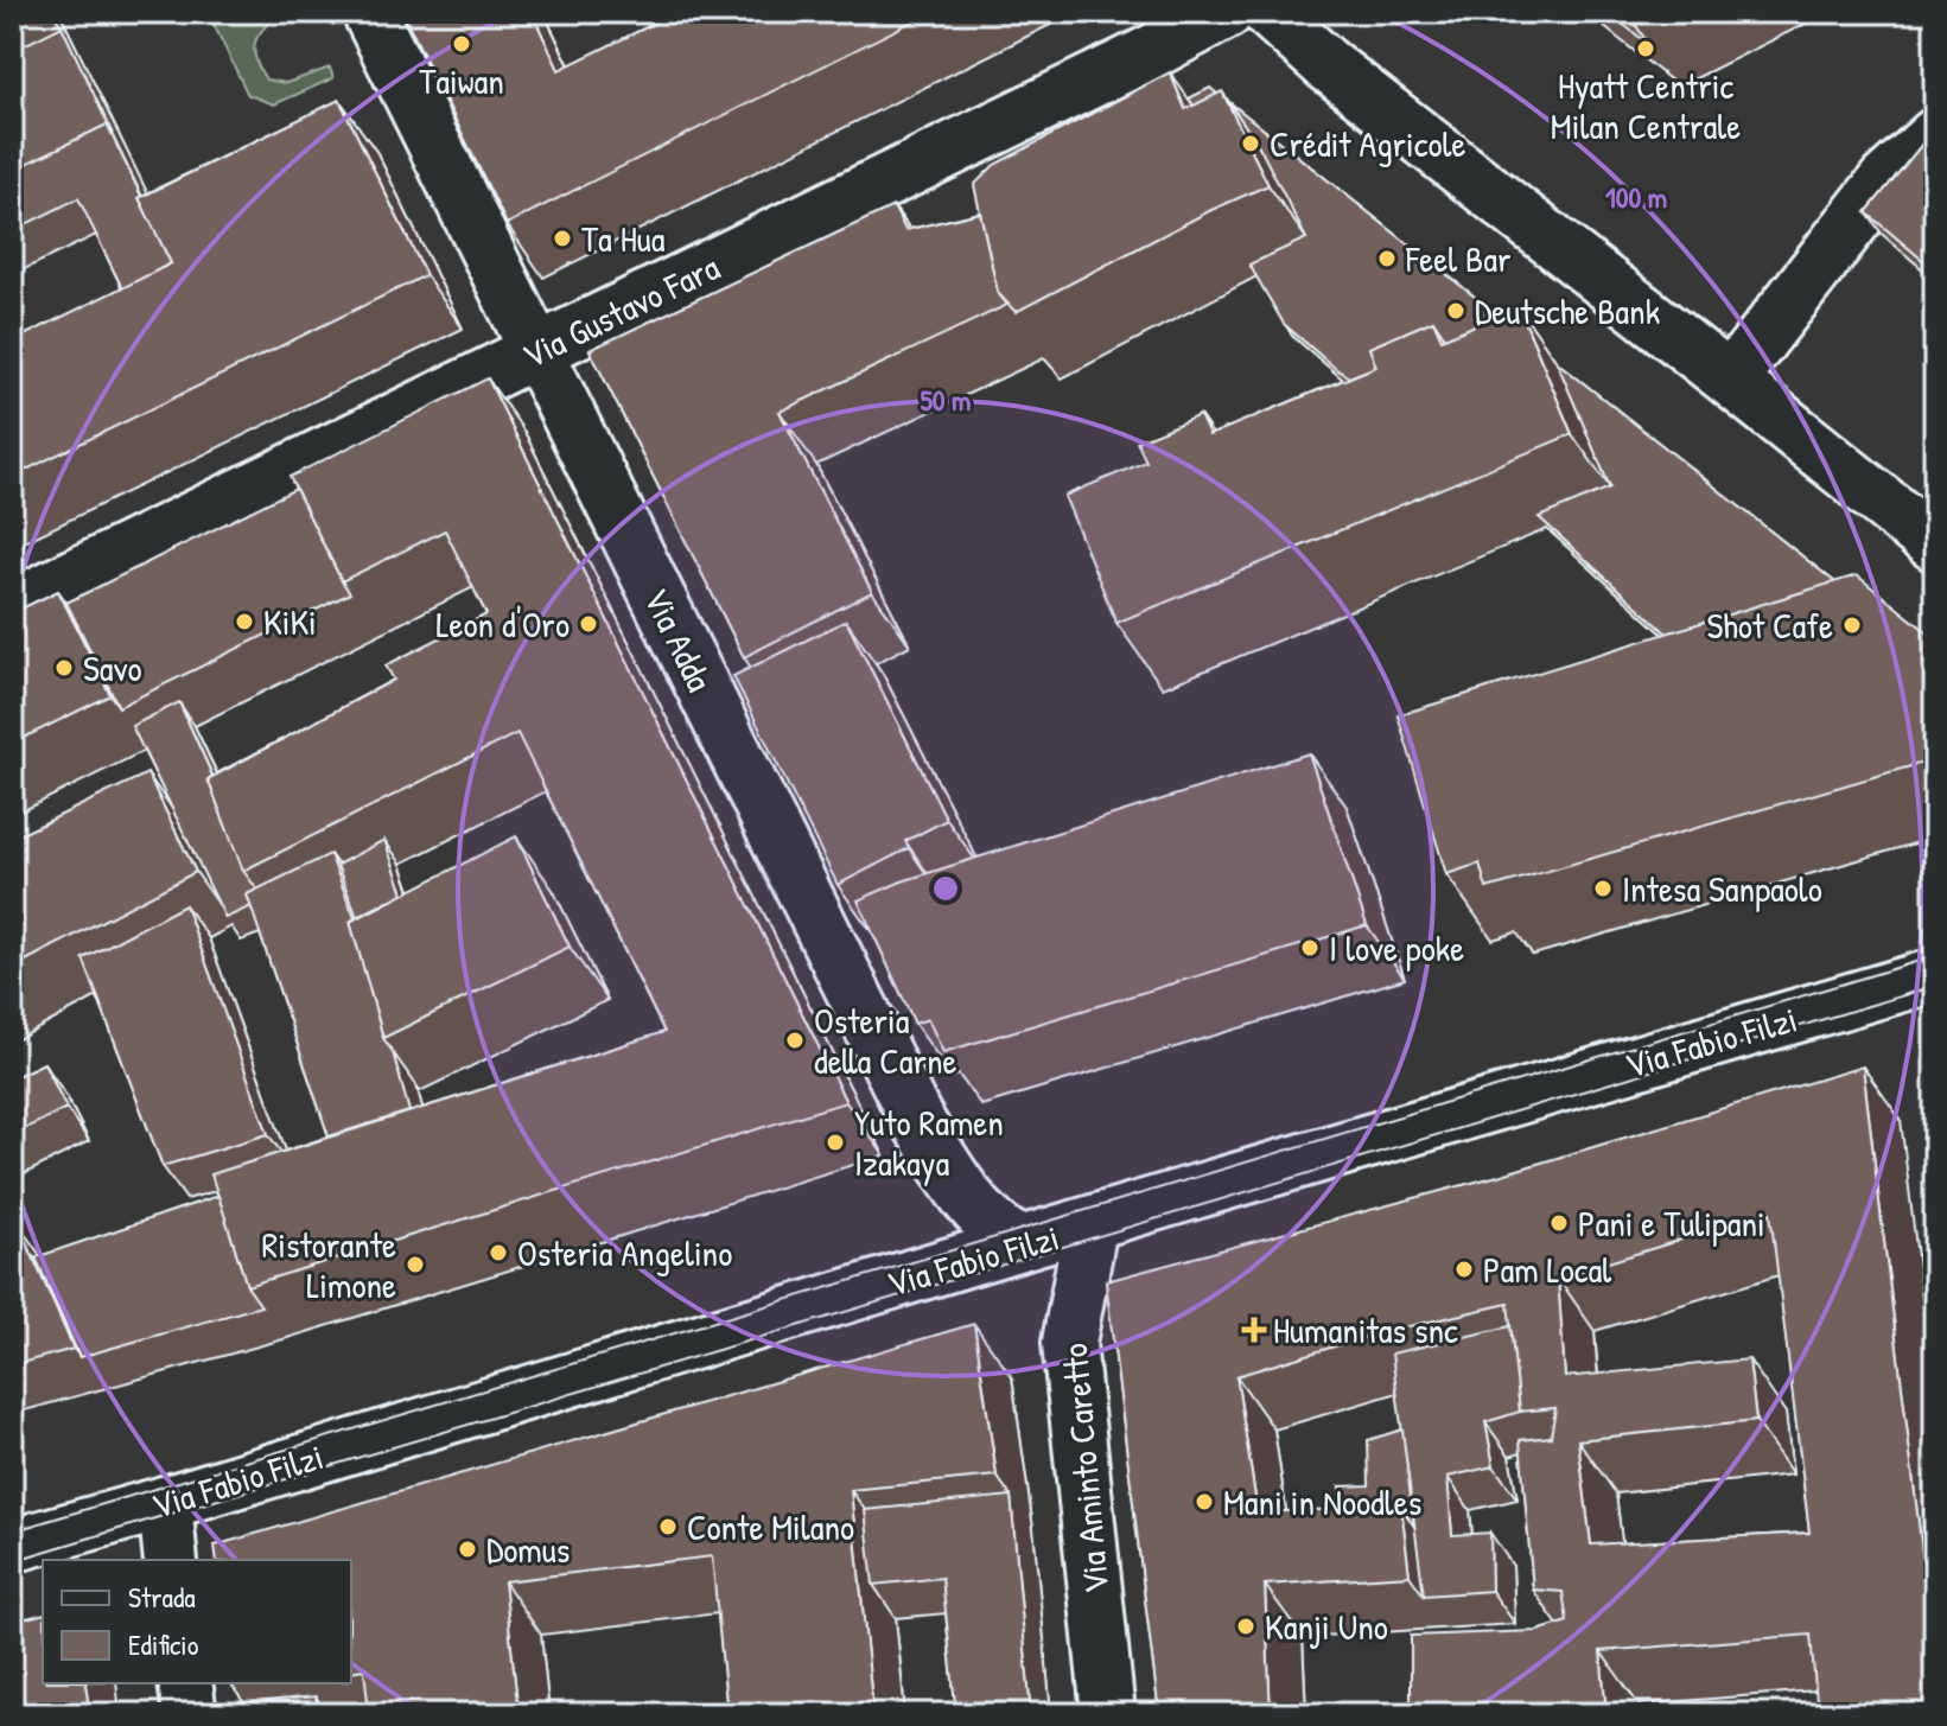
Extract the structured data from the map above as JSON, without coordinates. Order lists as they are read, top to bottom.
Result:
{
  "streets": {
    "street": [
      "Via Gustavo Fara",
      "Via Adda",
      "Via Fabio Filzi",
      "Via Aminto Caretto"
    ]
  },
  "crossings": [
    ["Via Gustavo Fara", "Via Adda"],
    ["Via Adda", "Via Fabio Filzi"],
    ["Via Fabio Filzi", "Via Aminto Caretto"]
  ],
  "places": {
    "other": [
      "Taiwan",
      "Hyatt Centric Milan Centrale",
      "Crédit Agricole",
      "Ta Hua",
      "Feel Bar",
      "Deutsche Bank",
      "KiKi",
      "Leon d'Oro",
      "Shot Cafe",
      "Savo",
      "Intesa Sanpaolo",
      "I love poke",
      "Osteria della Carne",
      "Yuto Ramen Izakaya",
      "Pani e Tulipani",
      "Osteria Angelino",
      "Ristorante Limone",
      "Pam Local",
      "Mani in Noodles",
      "Conte Milano",
      "Domus",
      "Kanji Uno"
    ],
    "health": ["Humanitas snc"]
  },
  "legend": ["Strada", "Edificio"],
  "rings": ["100 m", "50 m"]
}
